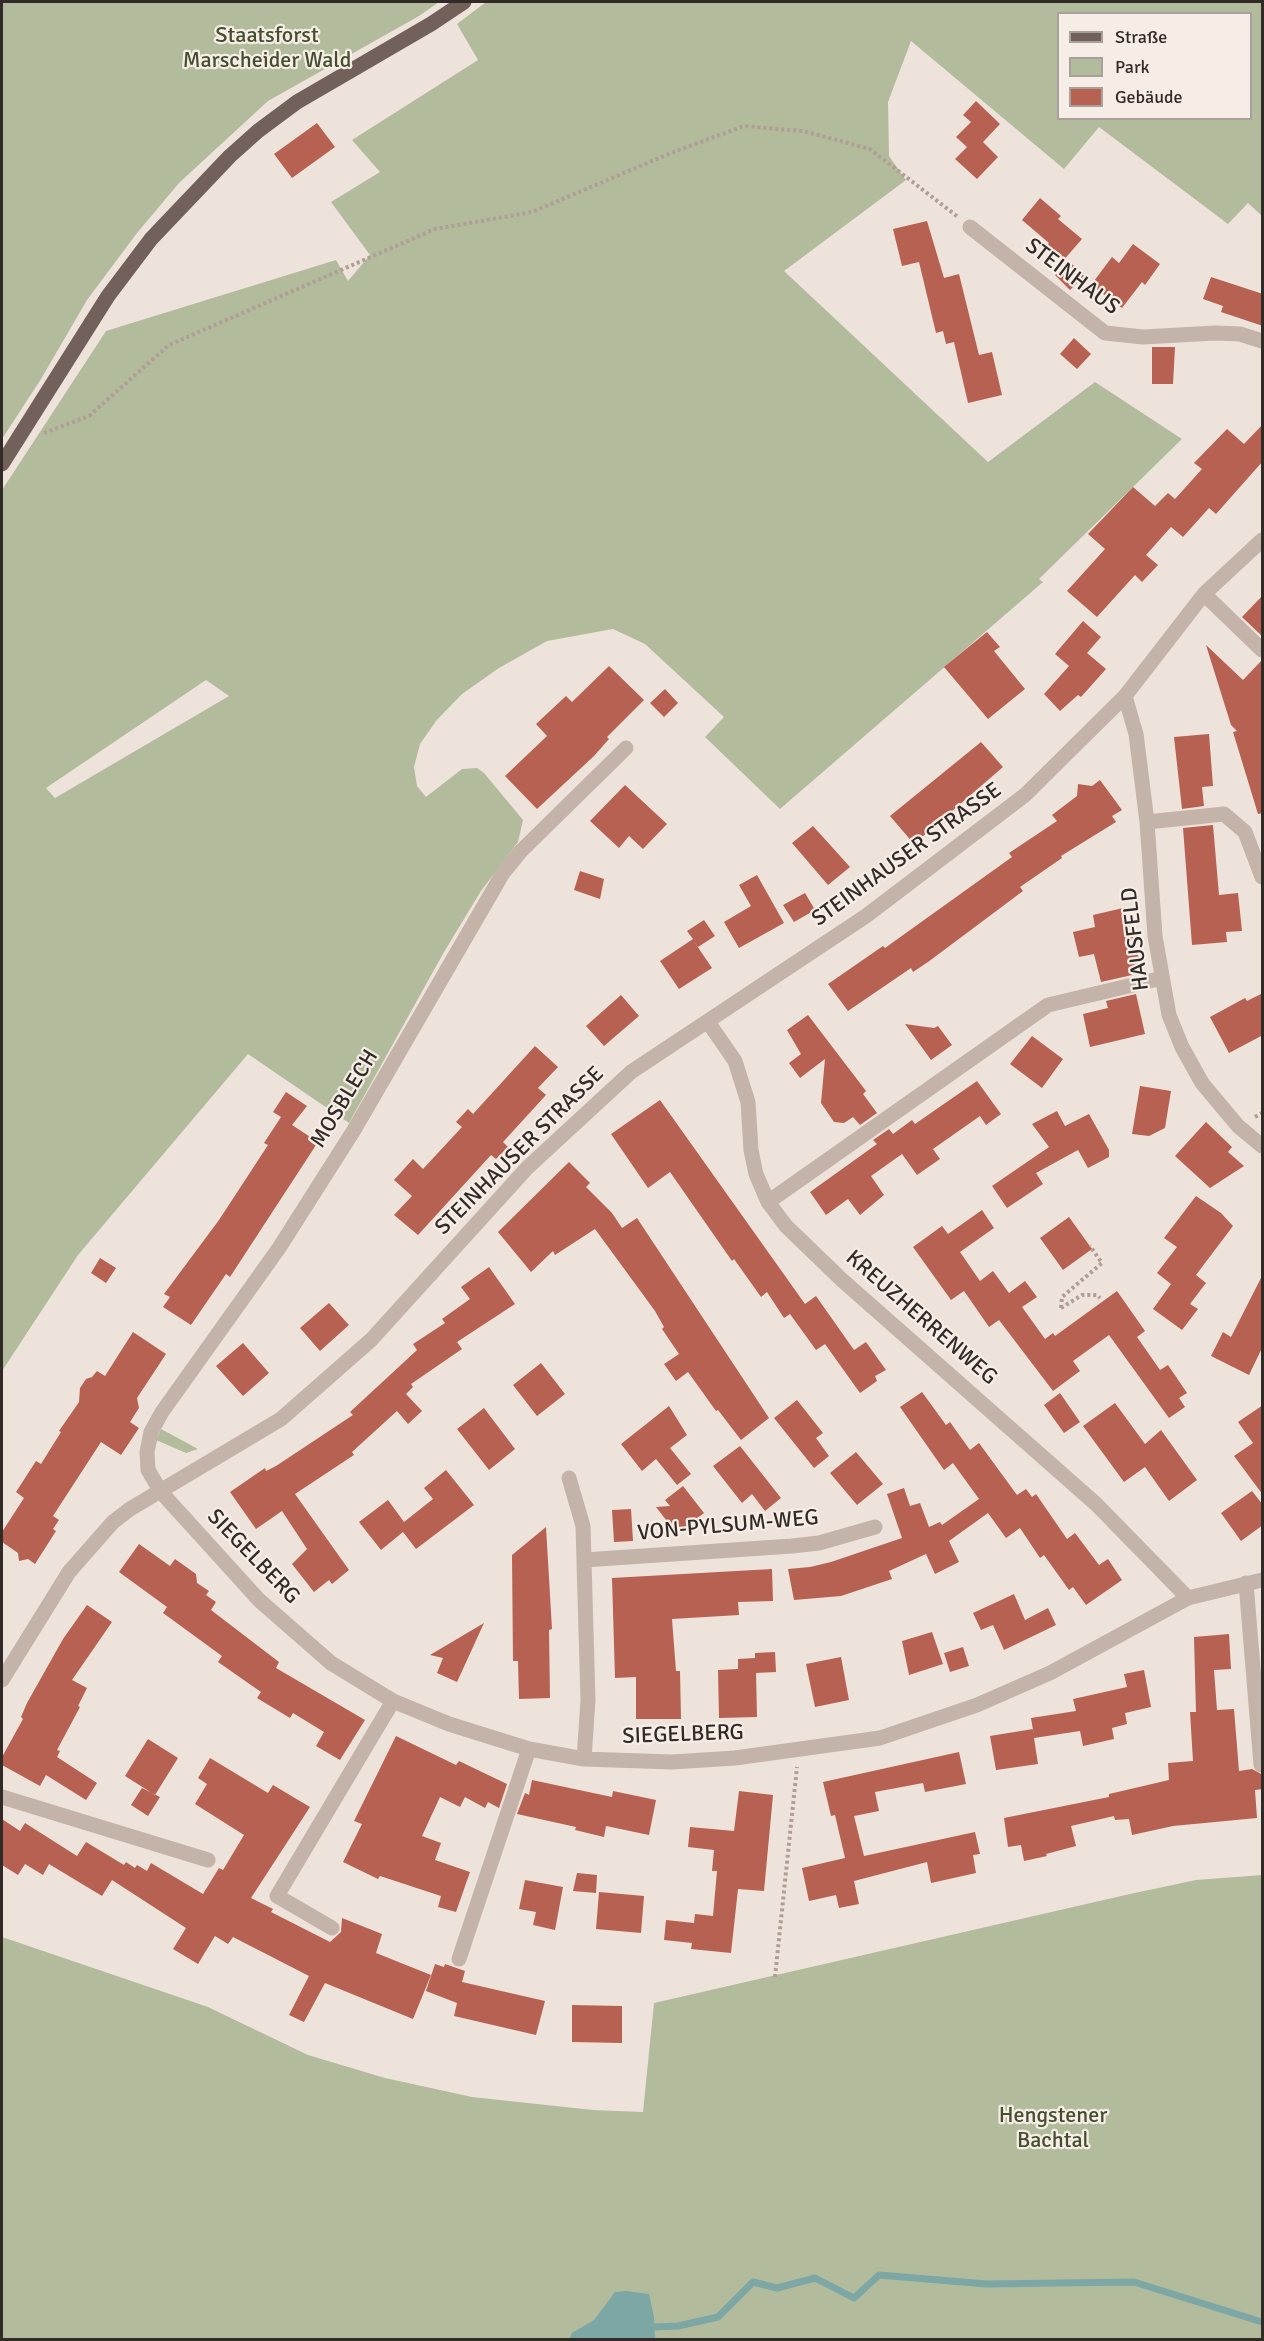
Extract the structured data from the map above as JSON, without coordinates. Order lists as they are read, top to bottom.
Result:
{
  "streets": {
    "street": [
      "STEINHAUS",
      "STEINHAUSER STRASSE",
      "HAUSFELD",
      "MOSBLECH",
      "KREUZHERRENWEG",
      "VON-PYLSUM-WEG",
      "SIEGELBERG"
    ]
  },
  "crossings": [
    ["STEINHAUSER STRASSE", "HAUSFELD"],
    ["STEINHAUSER STRASSE", "MOSBLECH"],
    ["STEINHAUSER STRASSE", "KREUZHERRENWEG"],
    ["STEINHAUSER STRASSE", "SIEGELBERG"],
    ["MOSBLECH", "SIEGELBERG"],
    ["KREUZHERRENWEG", "SIEGELBERG"]
  ],
  "parks": ["Staatsforst Marscheider Wald", "Hengstener Bachtal"],
  "legend": ["Straße", "Park", "Gebäude"]
}
